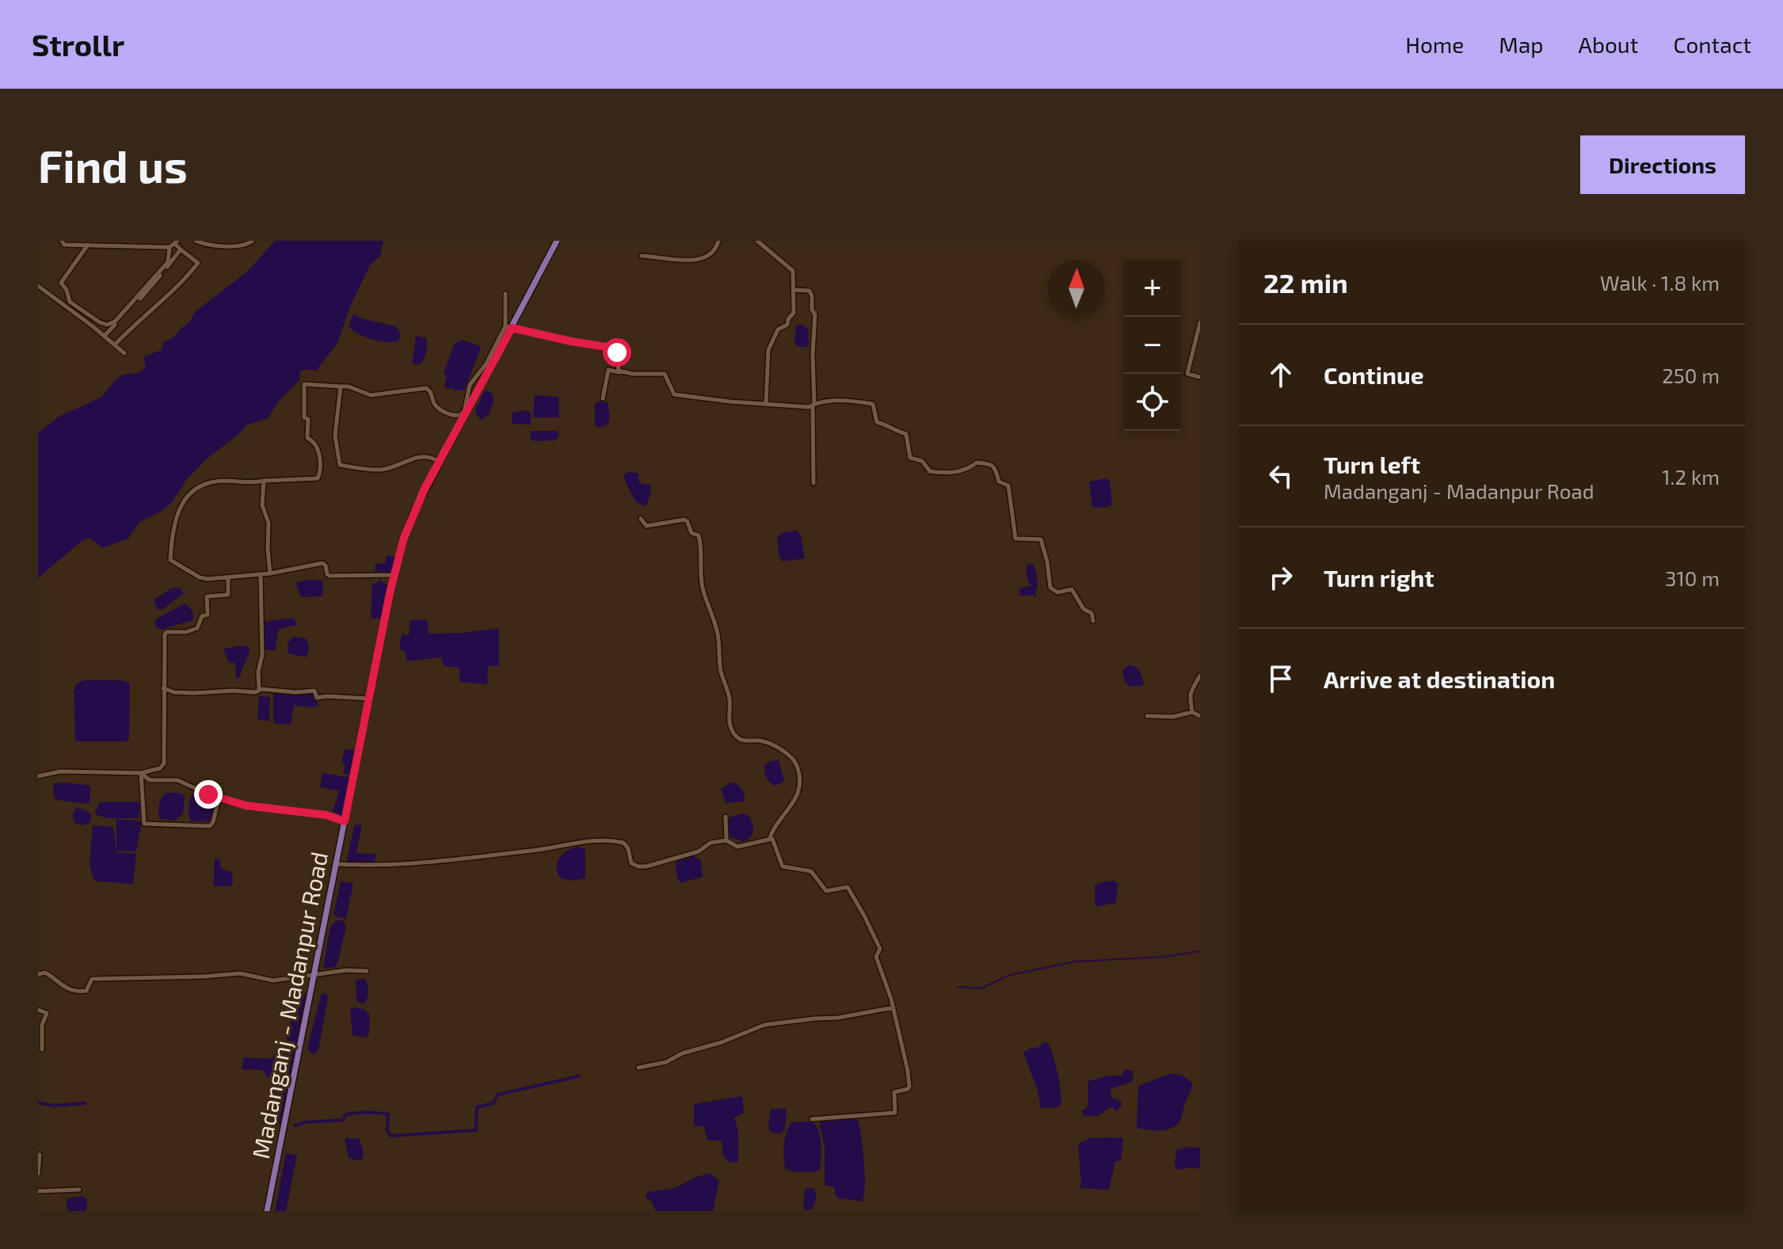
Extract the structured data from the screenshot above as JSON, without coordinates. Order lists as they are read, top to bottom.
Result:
{
  "streets": {
    "main road": ["Madanganj - Madanpur Road"]
  },
  "north": "top",
  "page": {
    "header": "Strollr",
    "nav": [
      "Home",
      "Map",
      "About",
      "Contact"
    ],
    "buttons": "Directions",
    "title": "Find us",
    "heading": ["22 min", "Walk · 1.8 km"],
    "map_buttons": ["+", "−"],
    "list": [
      ["Continue", "250 m"],
      ["Turn left", "Madanganj - Madanpur Road", "1.2 km"],
      ["Turn right", "310 m"],
      "Arrive at destination"
    ]
  }
}
